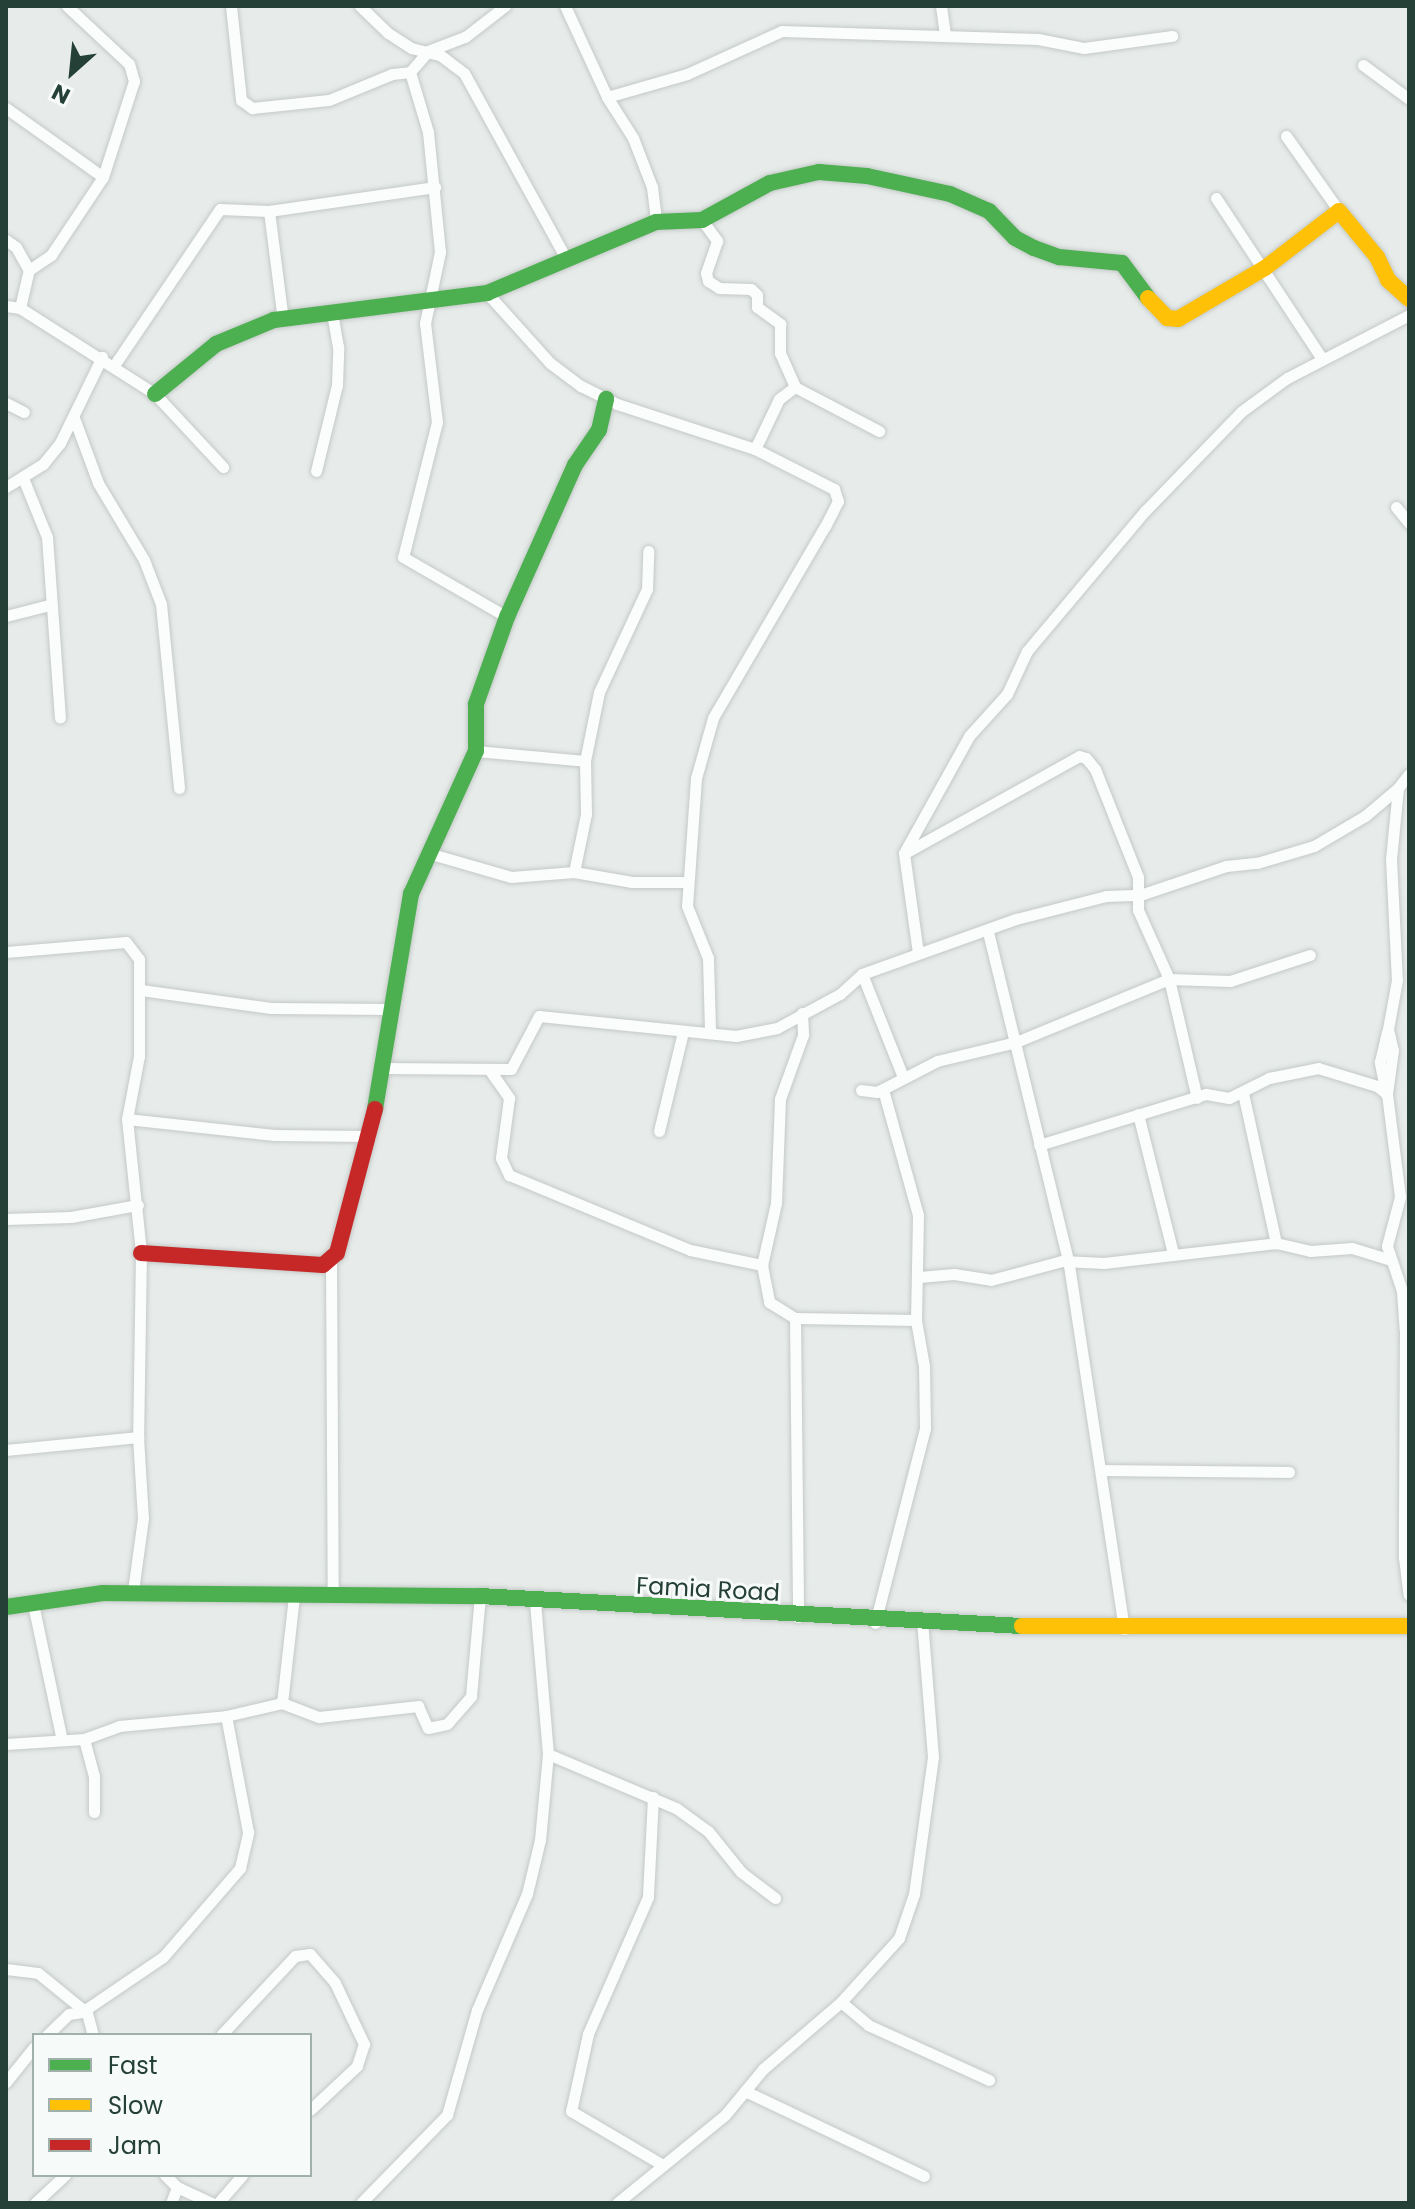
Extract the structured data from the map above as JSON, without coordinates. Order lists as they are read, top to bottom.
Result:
{
  "streets": {
    "street": ["Famia Road"]
  },
  "legend": ["Fast", "Slow", "Jam"],
  "north": "bottom left"
}
